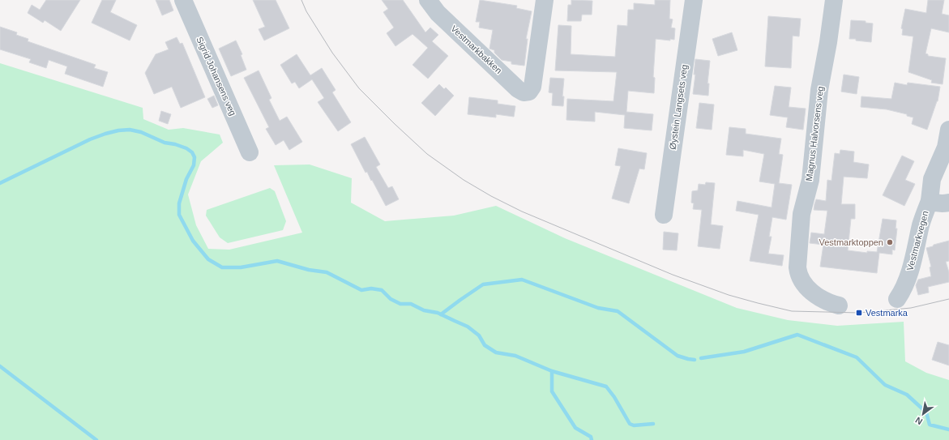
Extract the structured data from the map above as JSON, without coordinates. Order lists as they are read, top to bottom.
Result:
{
  "streets": {
    "street": [
      "Vestmarkbakken",
      "Sigrid Johansens veg",
      "Øystein Langsets veg",
      "Magnus Halvorsens veg",
      "Vestmarkvegen"
    ]
  },
  "places": {
    "other": ["Vestmarktoppen"],
    "transit": ["Vestmarka"]
  },
  "north": "bottom left"
}
